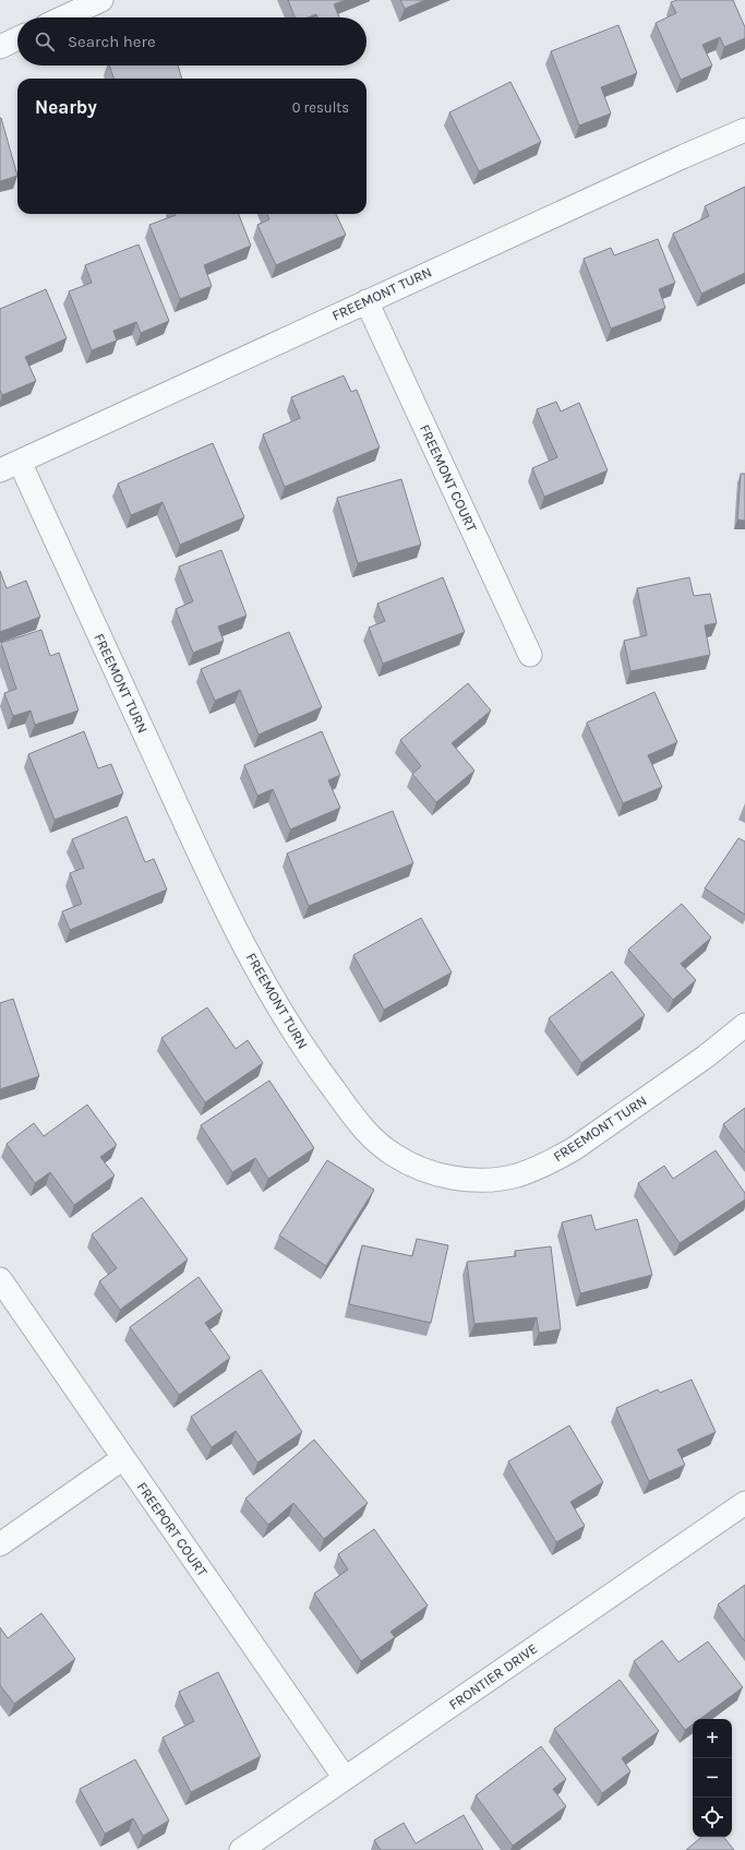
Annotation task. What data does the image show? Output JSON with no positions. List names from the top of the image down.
{
  "streets": {
    "street": [
      "FREEMONT TURN",
      "FREEMONT COURT",
      "FREEPORT COURT",
      "FRONTIER DRIVE"
    ]
  },
  "crossings": [
    ["FREEMONT TURN", "FREEMONT COURT"],
    ["FREEPORT COURT", "FRONTIER DRIVE"]
  ],
  "page": {
    "search": "Search here",
    "heading": ["Nearby", "0 results"],
    "map_buttons": ["+", "−"]
  }
}
